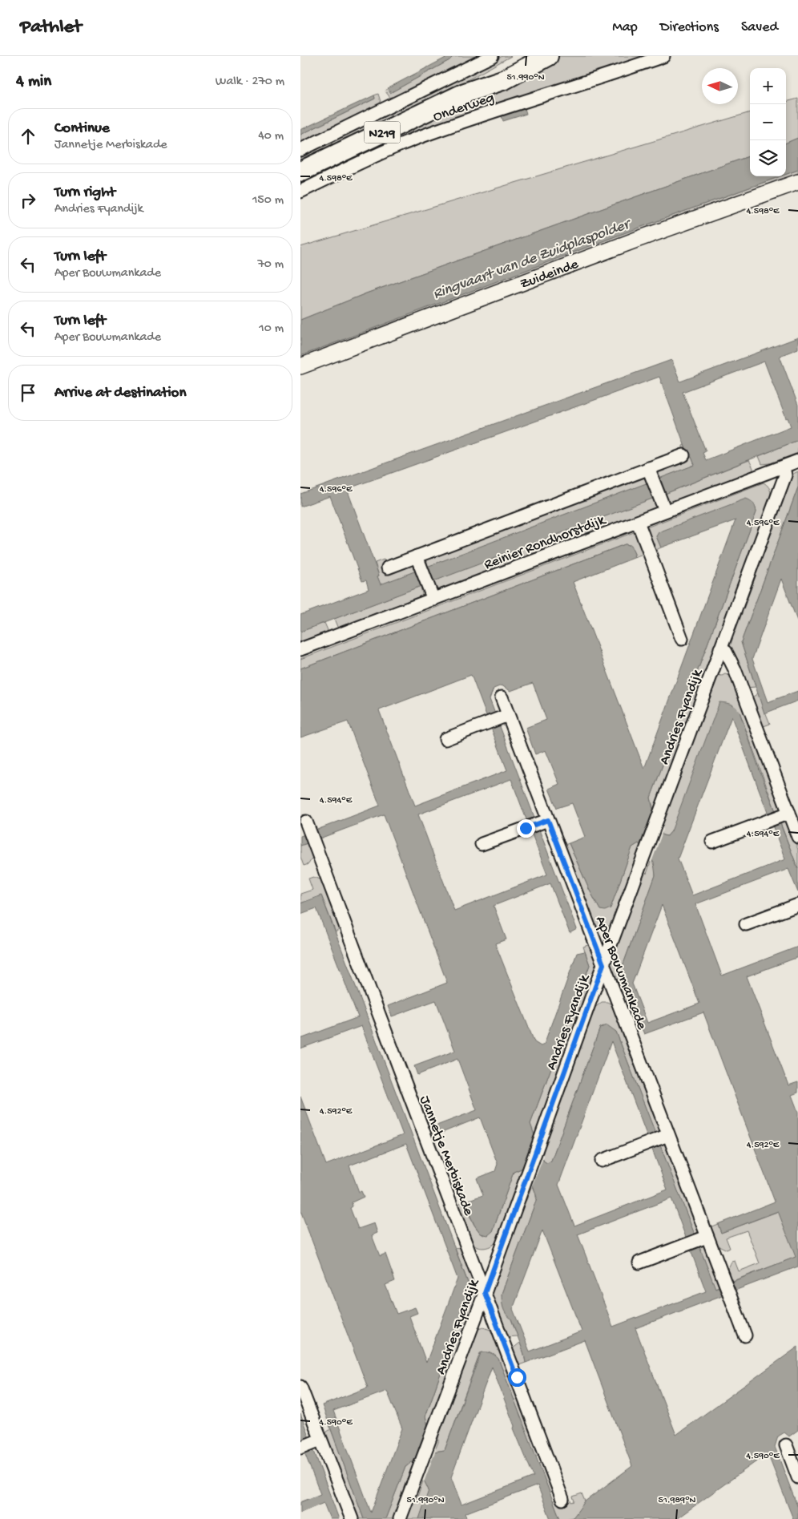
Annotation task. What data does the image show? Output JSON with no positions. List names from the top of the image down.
{
  "streets": {
    "main road": ["N219"],
    "street": [
      "Onderweg",
      "Zuideinde",
      "Reinier Rondhorstdijk",
      "Andries Fyandijk",
      "Aper Bouwmankade",
      "Jannetje Merbiskade"
    ]
  },
  "crossings": [
    ["Reinier Rondhorstdijk", "Andries Fyandijk"],
    ["Andries Fyandijk", "Aper Bouwmankade"],
    ["Andries Fyandijk", "Jannetje Merbiskade"]
  ],
  "water": ["Ringvaart van de Zuidplaspolder"],
  "north": "left",
  "page": {
    "header": "Pathlet",
    "nav": ["Map", "Directions", "Saved"],
    "heading": ["4 min", "Walk · 270 m"],
    "map_buttons": ["+", "−"],
    "list": [
      ["Continue", "Jannetje Merbiskade", "40 m"],
      ["Turn right", "Andries Fyandijk", "150 m"],
      ["Turn left", "Aper Bouwmankade", "70 m"],
      ["Turn left", "Aper Bouwmankade", "10 m"],
      "Arrive at destination"
    ]
  },
  "coordinates": [
    "51.990°N",
    "4.598°E",
    "4.596°E",
    "4.594°E",
    "4.592°E",
    "4.590°E",
    "51.989°N"
  ]
}
